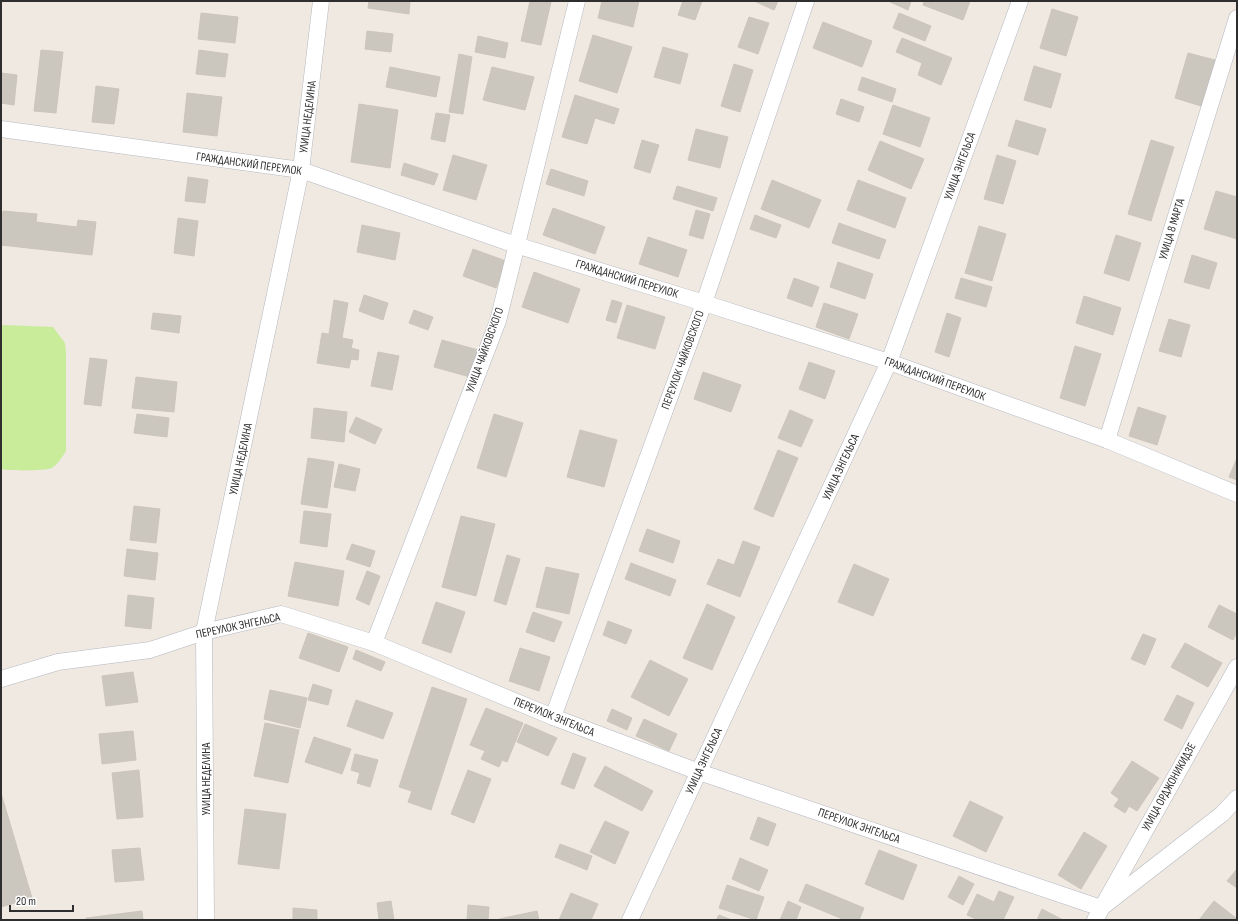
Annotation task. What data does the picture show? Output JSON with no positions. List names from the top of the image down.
{
  "streets": {
    "street": [
      "УЛИЦА НЕДЕЛИНА",
      "ГРАЖДАНСКИЙ ПЕРЕУЛОК",
      "УЛИЦА ЭНГЕЛЬСА",
      "УЛИЦА 8 МАРТА",
      "УЛИЦА ЧАЙКОВСКОГО",
      "ПЕРЕУЛОК ЧАЙКОВСКОГО",
      "ПЕРЕУЛОК ЭНГЕЛЬСА",
      "УЛИЦА ОРДЖОНИКИДЗЕ"
    ]
  },
  "crossings": [
    ["УЛИЦА НЕДЕЛИНА", "ГРАЖДАНСКИЙ ПЕРЕУЛОК"],
    ["УЛИЦА НЕДЕЛИНА", "ПЕРЕУЛОК ЭНГЕЛЬСА"],
    ["ГРАЖДАНСКИЙ ПЕРЕУЛОК", "УЛИЦА ЭНГЕЛЬСА"],
    ["ГРАЖДАНСКИЙ ПЕРЕУЛОК", "УЛИЦА 8 МАРТА"],
    ["ГРАЖДАНСКИЙ ПЕРЕУЛОК", "УЛИЦА ЧАЙКОВСКОГО"],
    ["ГРАЖДАНСКИЙ ПЕРЕУЛОК", "ПЕРЕУЛОК ЧАЙКОВСКОГО"],
    ["УЛИЦА ЭНГЕЛЬСА", "ПЕРЕУЛОК ЭНГЕЛЬСА"],
    ["УЛИЦА ЧАЙКОВСКОГО", "ПЕРЕУЛОК ЭНГЕЛЬСА"],
    ["ПЕРЕУЛОК ЧАЙКОВСКОГО", "ПЕРЕУЛОК ЭНГЕЛЬСА"],
    ["ПЕРЕУЛОК ЭНГЕЛЬСА", "УЛИЦА ОРДЖОНИКИДЗЕ"]
  ],
  "scale_bar": "20 m"
}
